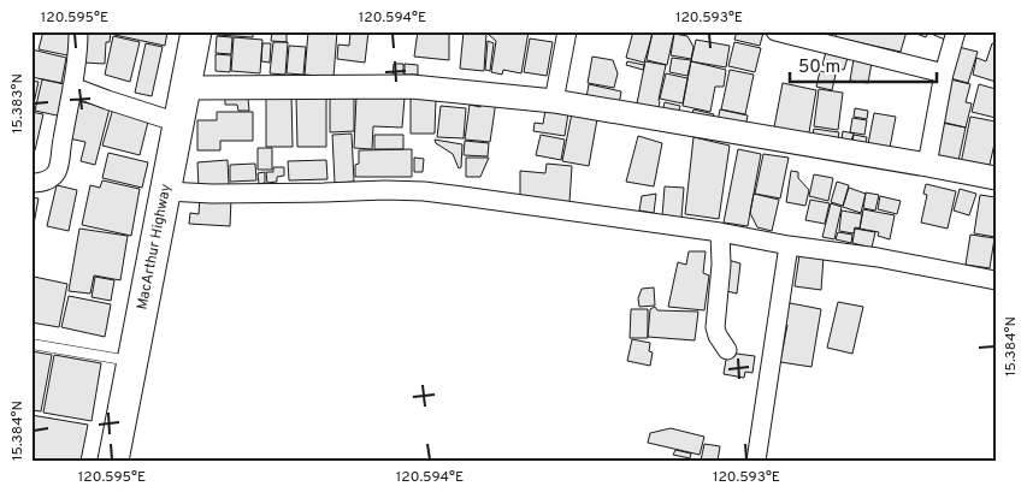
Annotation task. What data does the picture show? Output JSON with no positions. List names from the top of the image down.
{
  "streets": {
    "highway": ["MacArthur Highway"]
  },
  "scale_bar": "50 m",
  "coordinates": [
    "120.595°E",
    "120.594°E",
    "120.593°E",
    "15.383°N",
    "15.384°N"
  ]
}
